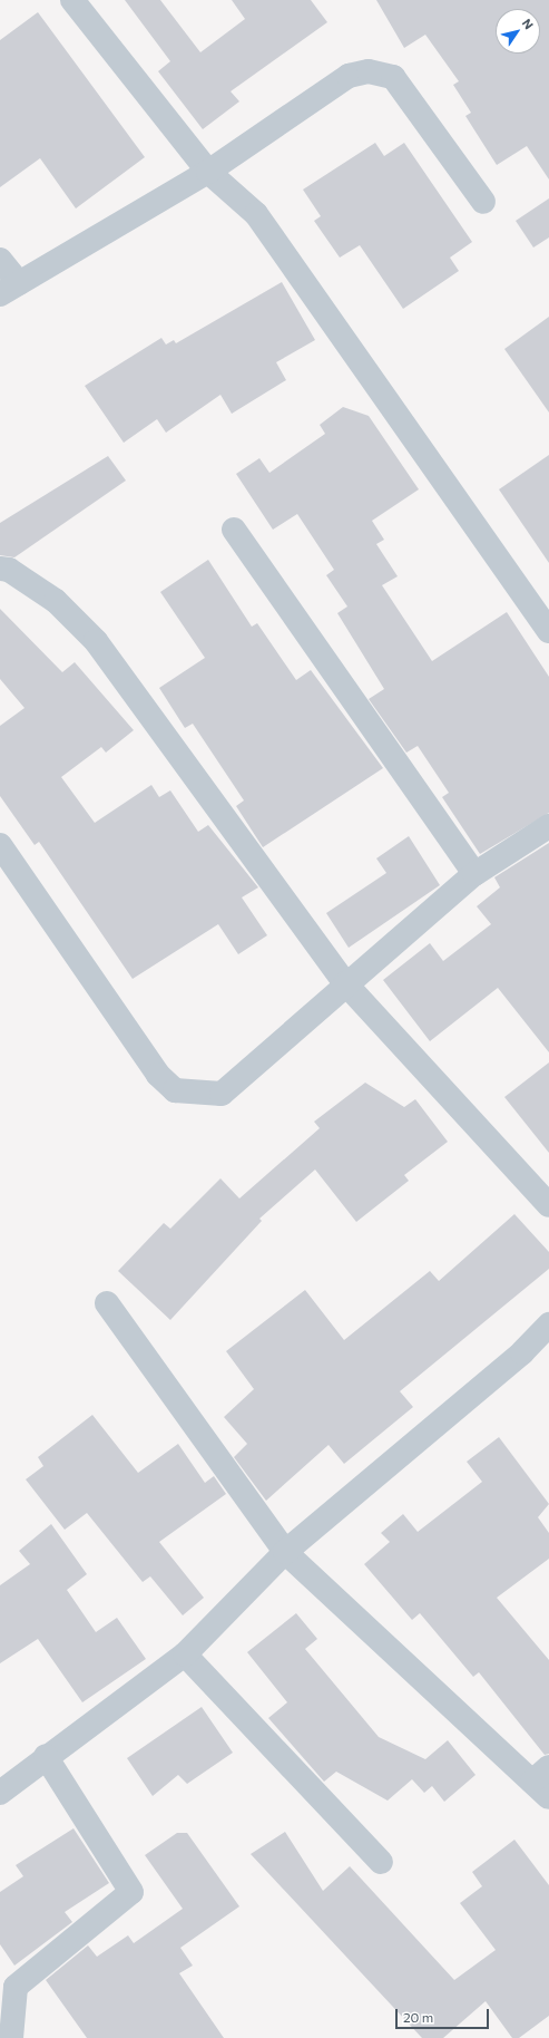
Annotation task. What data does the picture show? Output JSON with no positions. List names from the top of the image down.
{
  "scale_bar": "20 m",
  "north": "top right"
}
